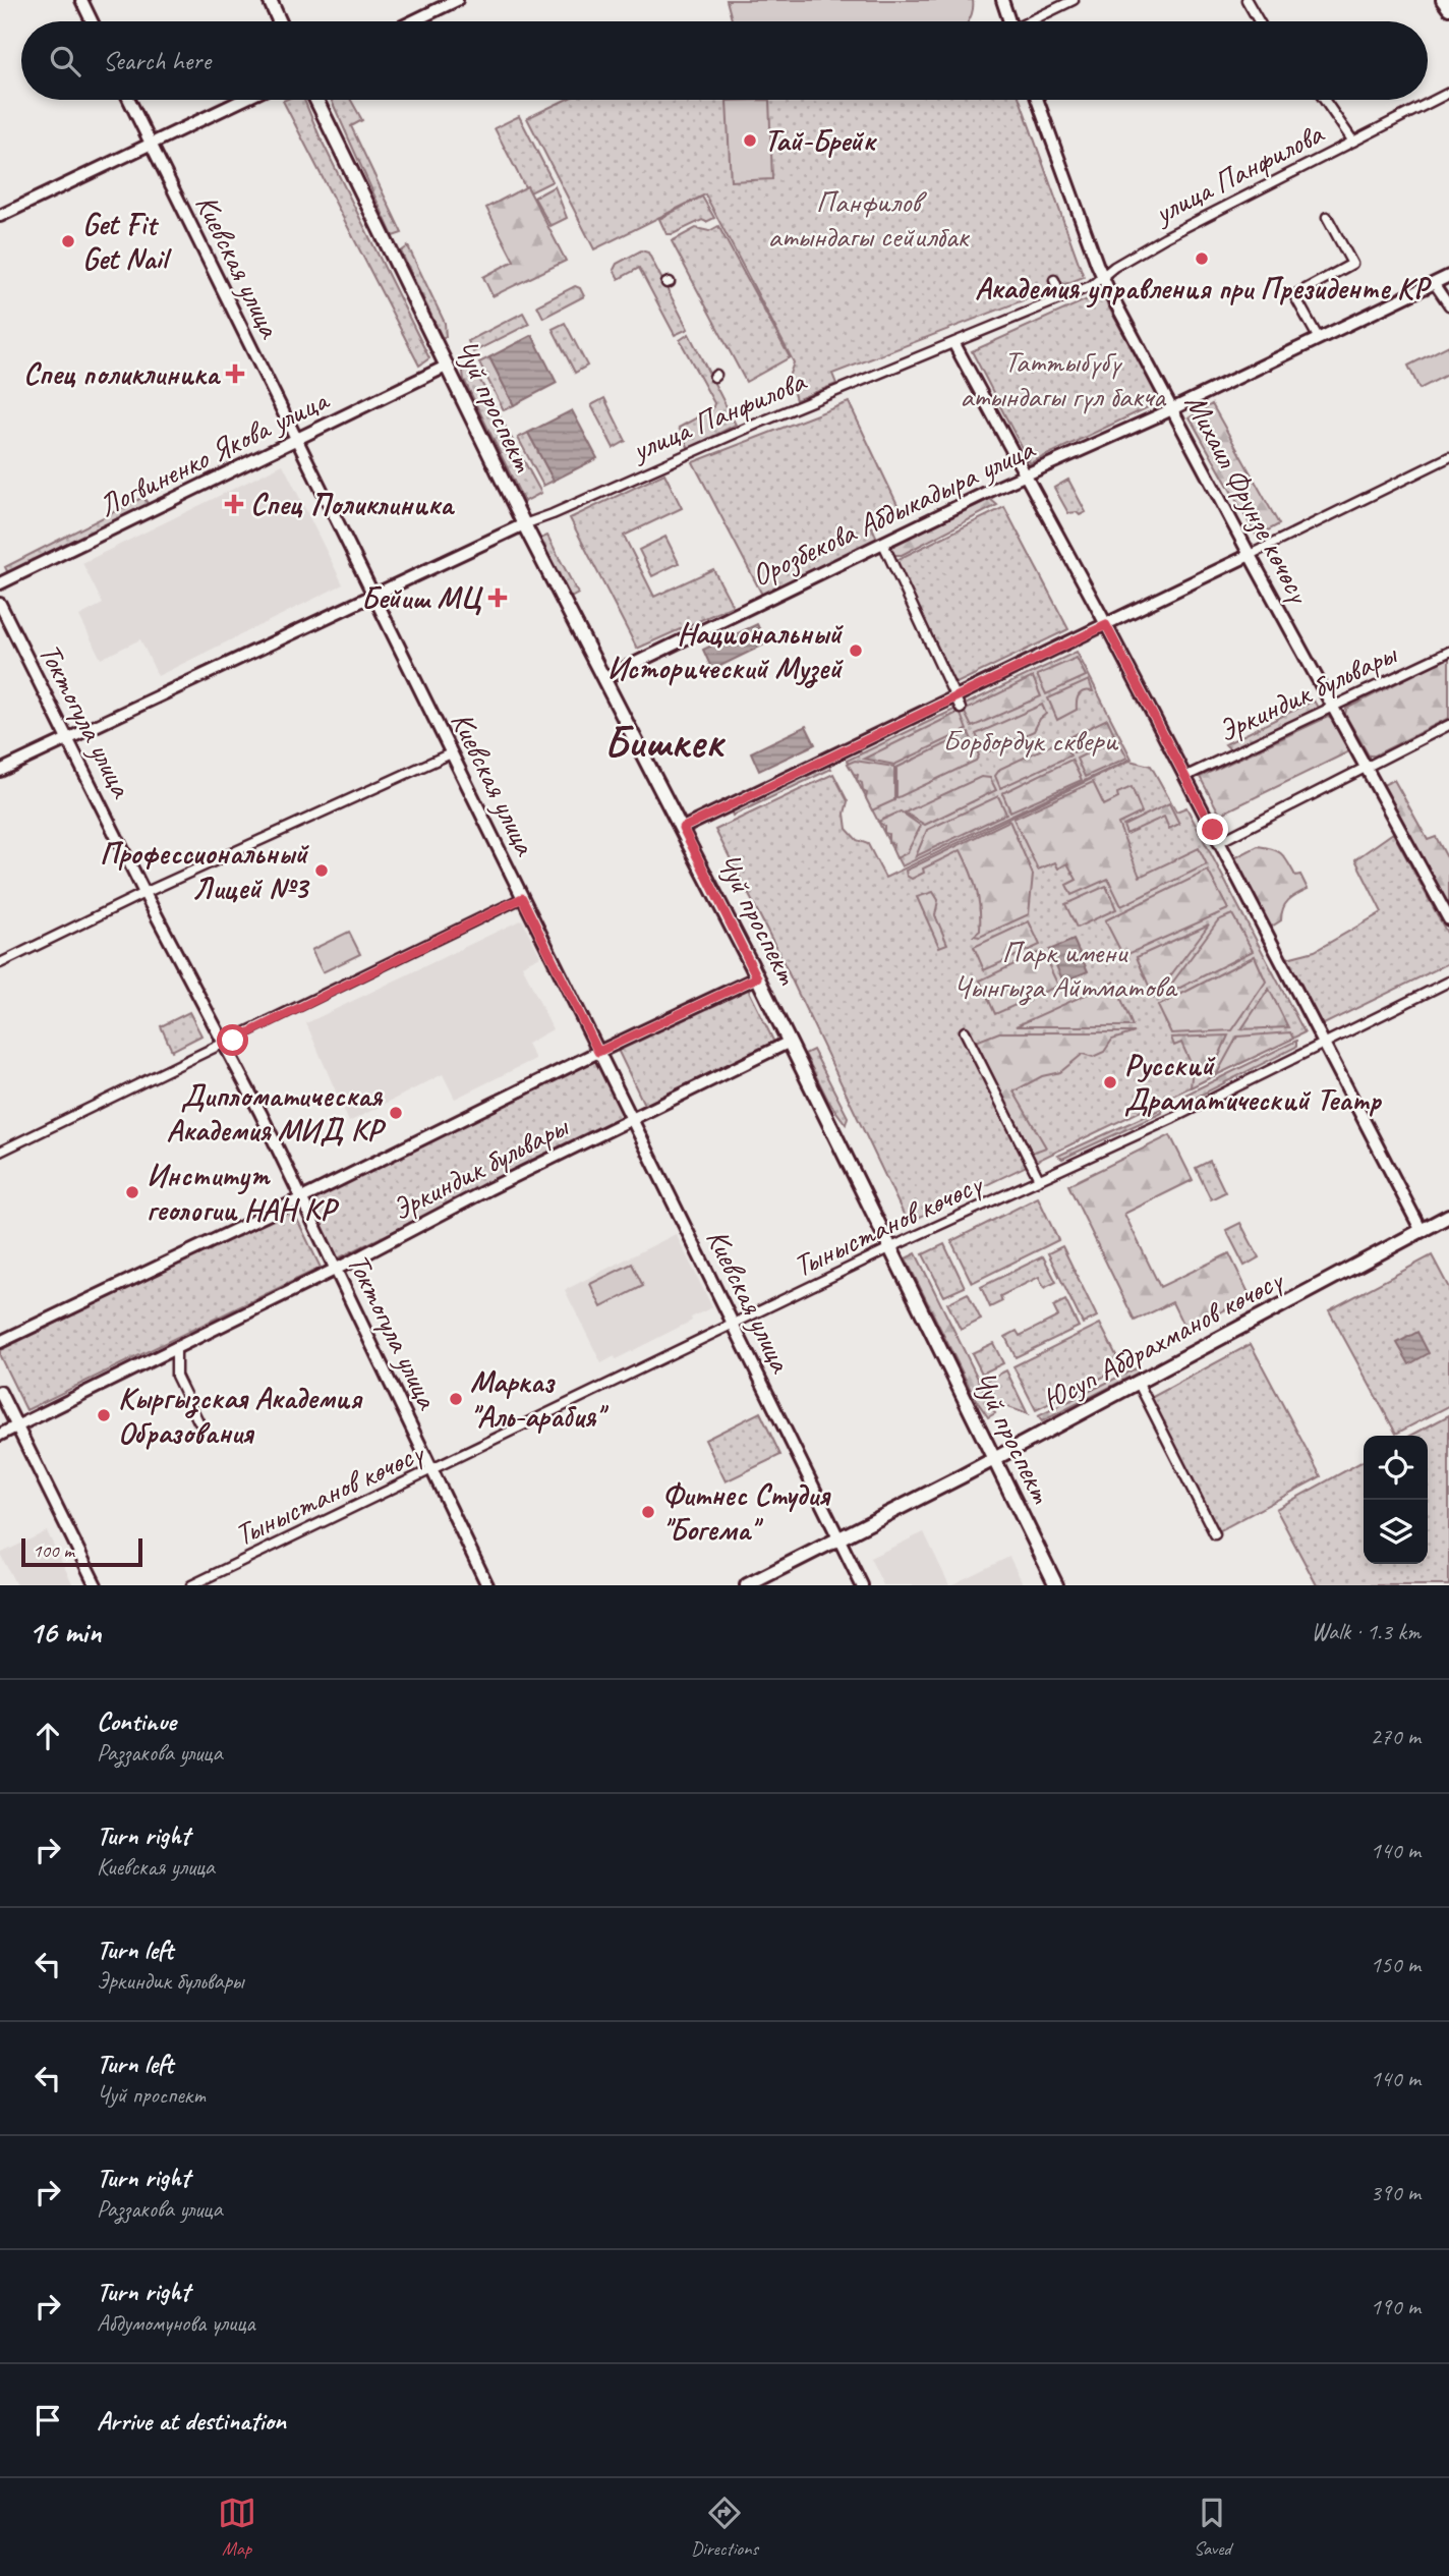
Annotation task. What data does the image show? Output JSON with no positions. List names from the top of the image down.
{
  "streets": {
    "main road": ["Чуй проспект", "Юсуп Абдрахманов көчөсү"],
    "street": [
      "улица Панфилова",
      "Киевская улица",
      "Логвиненко Якова улица",
      "Михаил Фрунзе көчөсү",
      "Орозбекова Абдыкадыра улица",
      "Эркиндик бульвары",
      "Токтогула улица",
      "Тыныстанов көчөсү"
    ]
  },
  "crossings": [
    ["улица Панфилова", "Киевская улица"],
    ["улица Панфилова", "Чуй проспект"],
    ["улица Панфилова", "Михаил Фрунзе көчөсү"],
    ["улица Панфилова", "Токтогула улица"],
    ["Киевская улица", "Логвиненко Якова улица"],
    ["Киевская улица", "Эркиндик бульвары"],
    ["Киевская улица", "Тыныстанов көчөсү"],
    ["Киевская улица", "Юсуп Абдрахманов көчөсү"],
    ["Чуй проспект", "Логвиненко Якова улица"],
    ["Чуй проспект", "Орозбекова Абдыкадыра улица"],
    ["Чуй проспект", "Эркиндик бульвары"],
    ["Чуй проспект", "Тыныстанов көчөсү"],
    ["Чуй проспект", "Юсуп Абдрахманов көчөсү"],
    ["Михаил Фрунзе көчөсү", "Орозбекова Абдыкадыра улица"],
    ["Михаил Фрунзе көчөсү", "Эркиндик бульвары"],
    ["Эркиндик бульвары", "Токтогула улица"],
    ["Токтогула улица", "Тыныстанов көчөсү"]
  ],
  "districts": ["Бишкек"],
  "parks": [
    "Панфилов атындагы сейилбак",
    "Таттыбүбү атындагы гүл бакча",
    "Борбордук сквери",
    "Парк имени Чынгыза Айтматова"
  ],
  "places": {
    "other": [
      "Тай-Брейк",
      "Get Fit Get Nail",
      "Академия управления при Президенте КР",
      "Национальный Исторический Музей",
      "Профессиональный Лицей №3",
      "Русский Драматический Театр",
      "Дипломатическая Академия МИД КР",
      "Институт геологии НАН КР",
      "Марказ \"Аль-арабия\"",
      "Кыргызская Академия Образования",
      "Фитнес Студия \"Богема\""
    ],
    "health": ["Спец поликлиника", "Спец Поликлиника", "Бейиш МЦ"]
  },
  "scale_bar": "100 m",
  "page": {
    "search": "Search here",
    "scale": "100 m",
    "heading": ["16 min", "Walk · 1.3 km"],
    "list": [
      ["Continue", "Раззакова улица", "270 m"],
      ["Turn right", "Киевская улица", "140 m"],
      ["Turn left", "Эркиндик бульвары", "150 m"],
      ["Turn left", "Чуй проспект", "140 m"],
      ["Turn right", "Раззакова улица", "390 m"],
      ["Turn right", "Абдумомунова улица", "190 m"],
      "Arrive at destination"
    ],
    "nav": ["Map", "Directions", "Saved"]
  }
}
